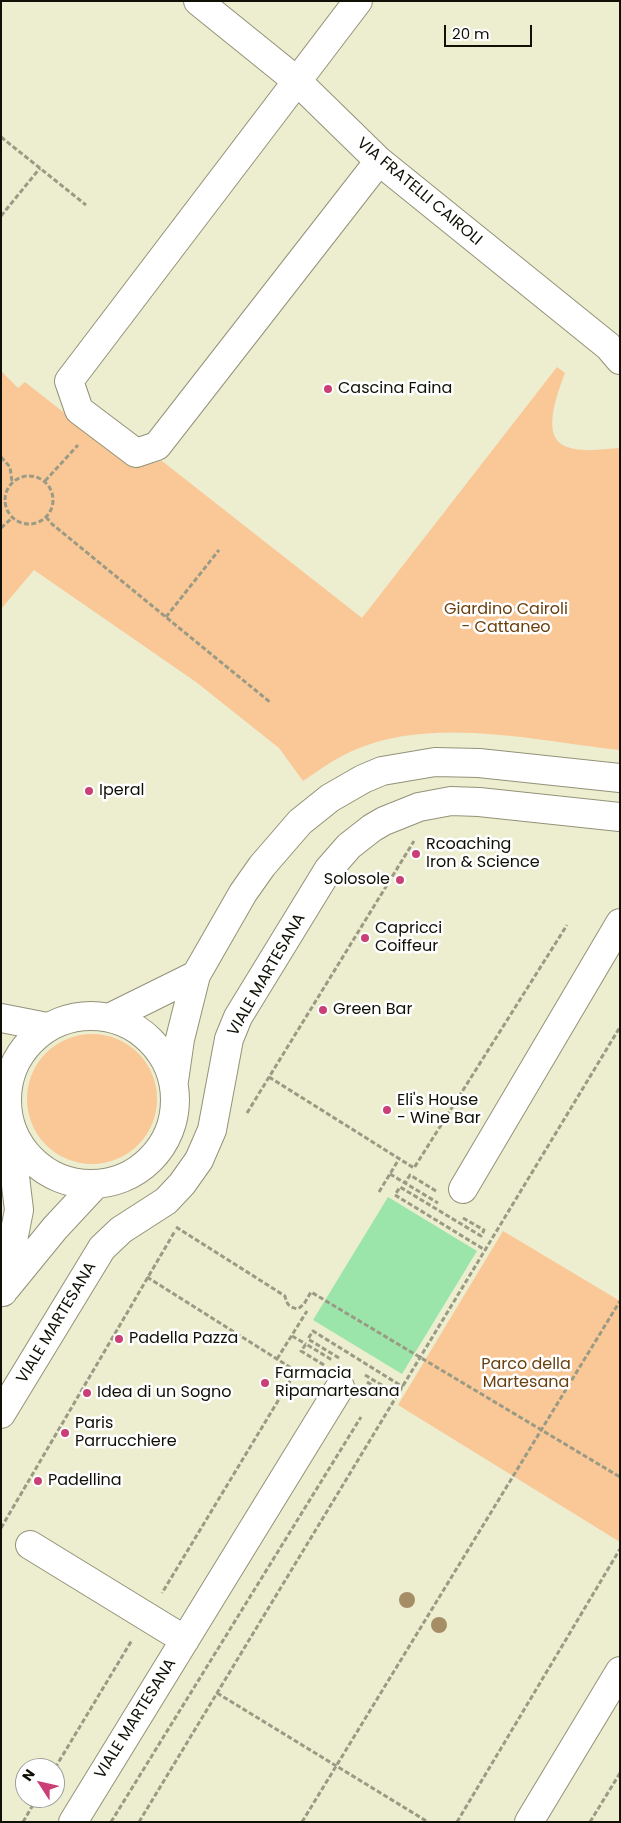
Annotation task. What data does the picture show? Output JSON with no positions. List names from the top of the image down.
{
  "streets": {
    "street": ["VIA FRATELLI CAIROLI", "VIALE MARTESANA"]
  },
  "parks": ["Giardino Cairoli - Cattaneo", "Parco della Martesana"],
  "places": [
    "Cascina Faina",
    "Iperal",
    "Rcoaching Iron & Science",
    "Solosole",
    "Capricci Coiffeur",
    "Green Bar",
    "Eli's House - Wine Bar",
    "Padella Pazza",
    "Farmacia Ripamartesana",
    "Idea di un Sogno",
    "Paris Parrucchiere",
    "Padellina"
  ],
  "scale_bar": "20 m",
  "north": "top left"
}
